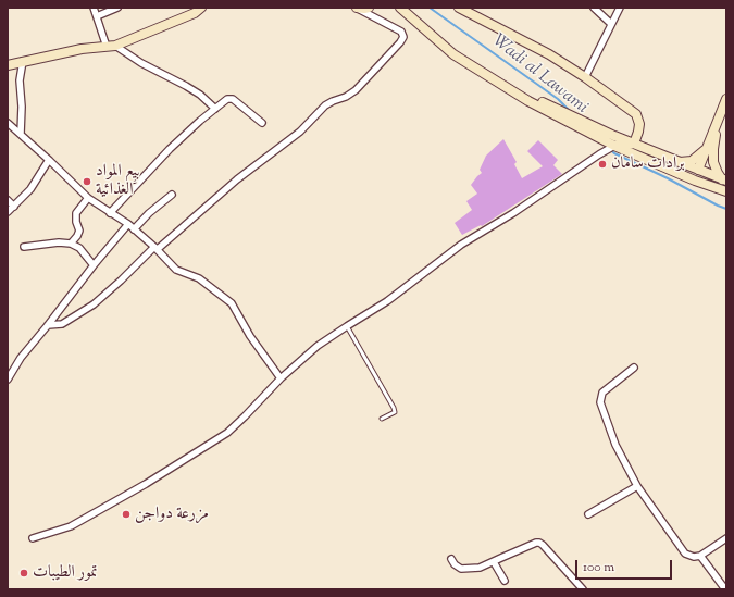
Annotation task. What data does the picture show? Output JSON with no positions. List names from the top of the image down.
{
  "water": ["Wadi al Lawami"],
  "places": [
    "برادات سامان",
    "بيع المواد الغذائية",
    "مزرعة دواجن",
    "تمور الطيبات"
  ],
  "scale_bar": "100 m"
}
